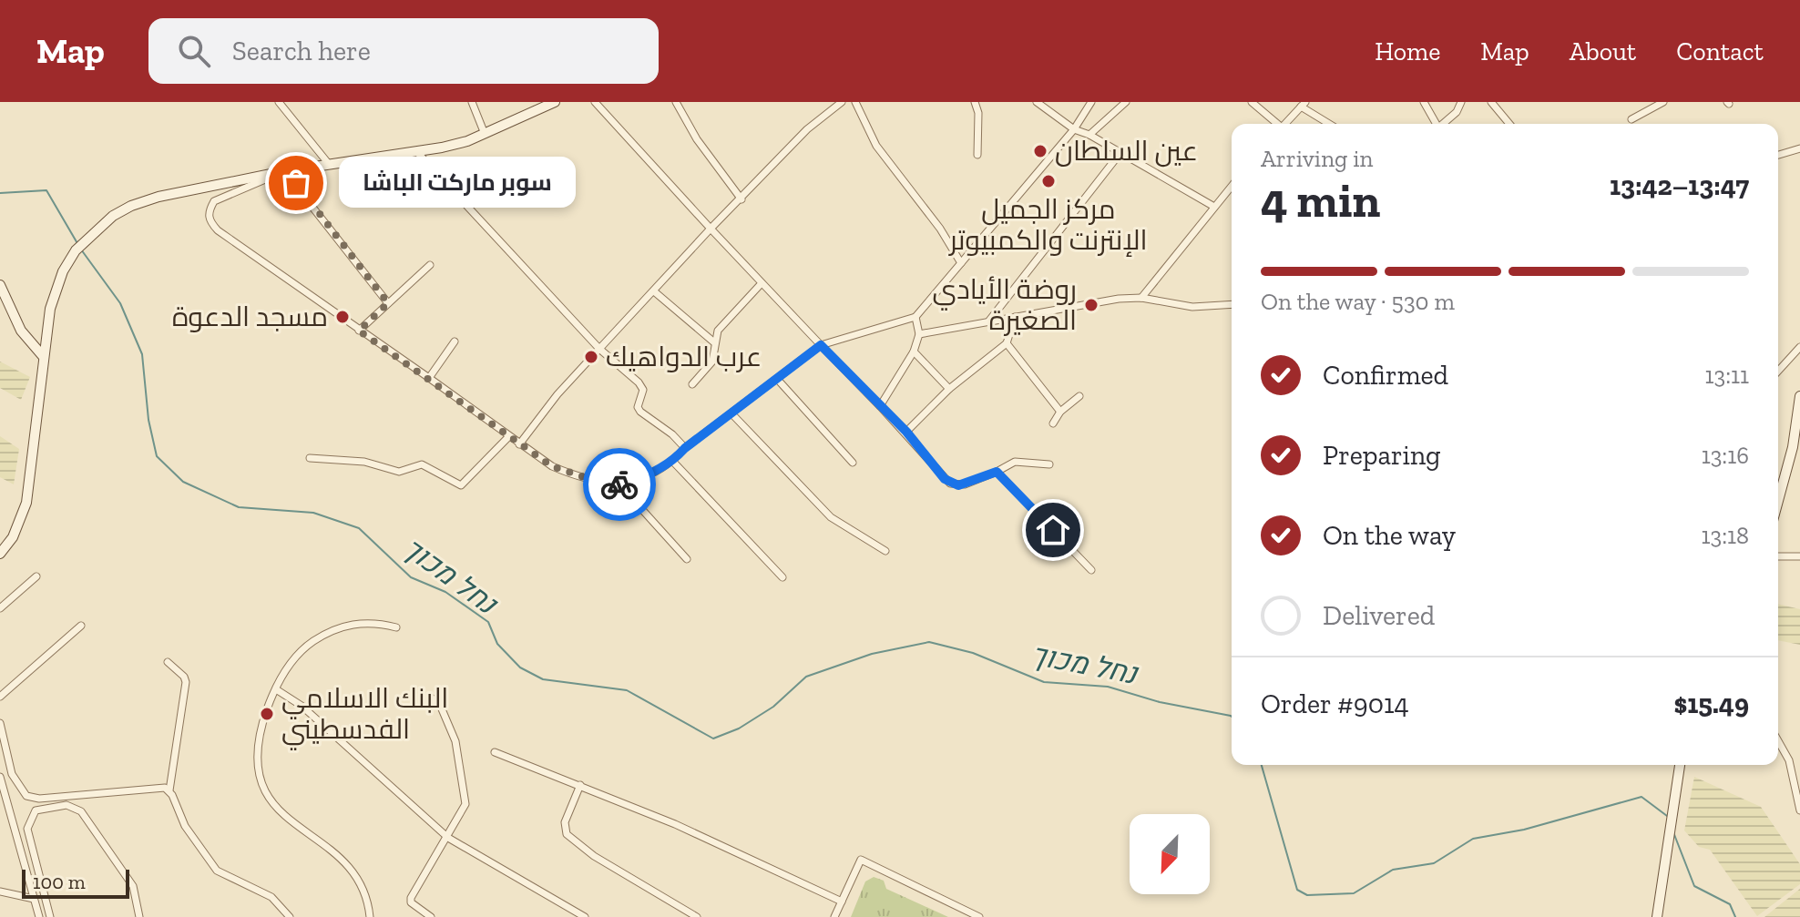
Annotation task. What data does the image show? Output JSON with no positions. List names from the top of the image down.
{
  "water": ["נחל מכוך"],
  "places": [
    "عين السلطان",
    "مركز الجميل الإنترنت والكمبيوتر",
    "سوبر ماركت الباشا",
    "روضة الأيادي الصغيرة",
    "مسجد الدعوة",
    "عرب الدواهيك",
    "البنك الاسلامي الفدسطيني"
  ],
  "scale_bar": "100 m",
  "north": "bottom left",
  "page": {
    "header": "Map",
    "search": "Search here",
    "nav": [
      "Home",
      "Map",
      "About",
      "Contact"
    ],
    "heading": ["4 min", "Arriving in", "13:42–13:47"],
    "panel": ["Order #9014", "$15.49"],
    "bubble": "سوبر ماركت الباشا",
    "bar": "On the way · 530 m",
    "list": [
      ["Confirmed", "13:11"],
      ["Preparing", "13:16"],
      ["On the way", "13:18"],
      "Delivered"
    ],
    "scale": "100 m"
  }
}
